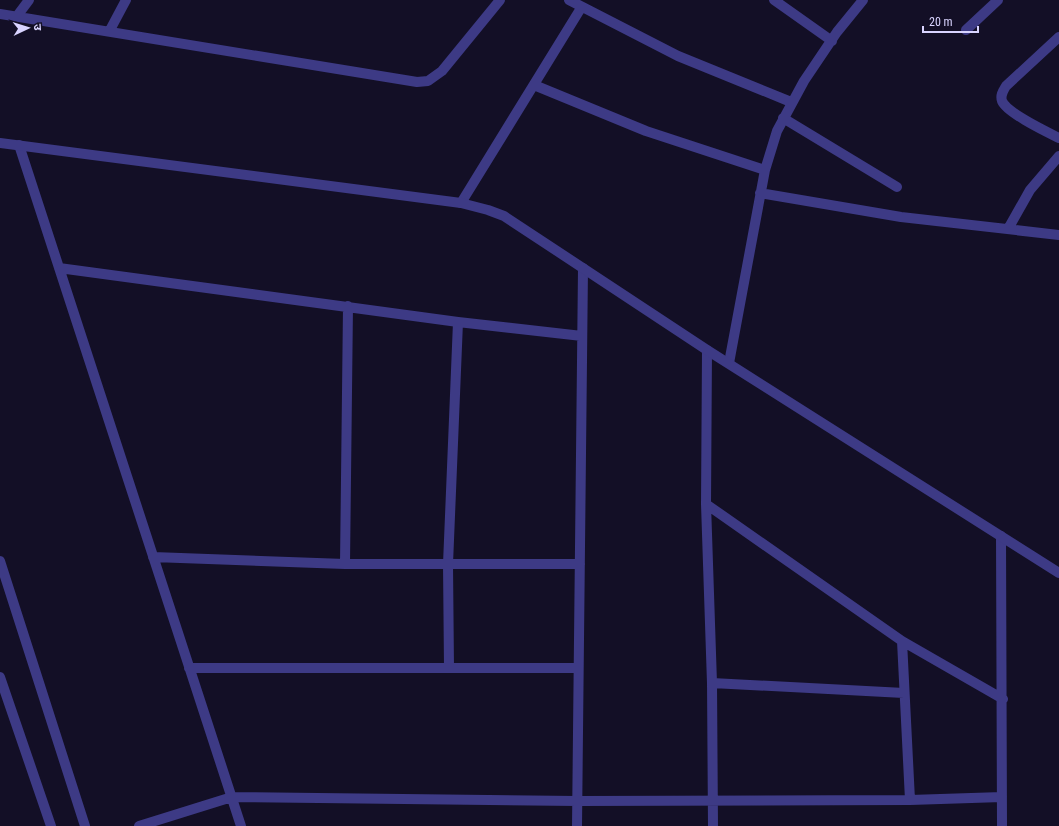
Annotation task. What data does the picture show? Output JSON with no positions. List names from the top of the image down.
{
  "scale_bar": "20 m",
  "north": "right"
}
